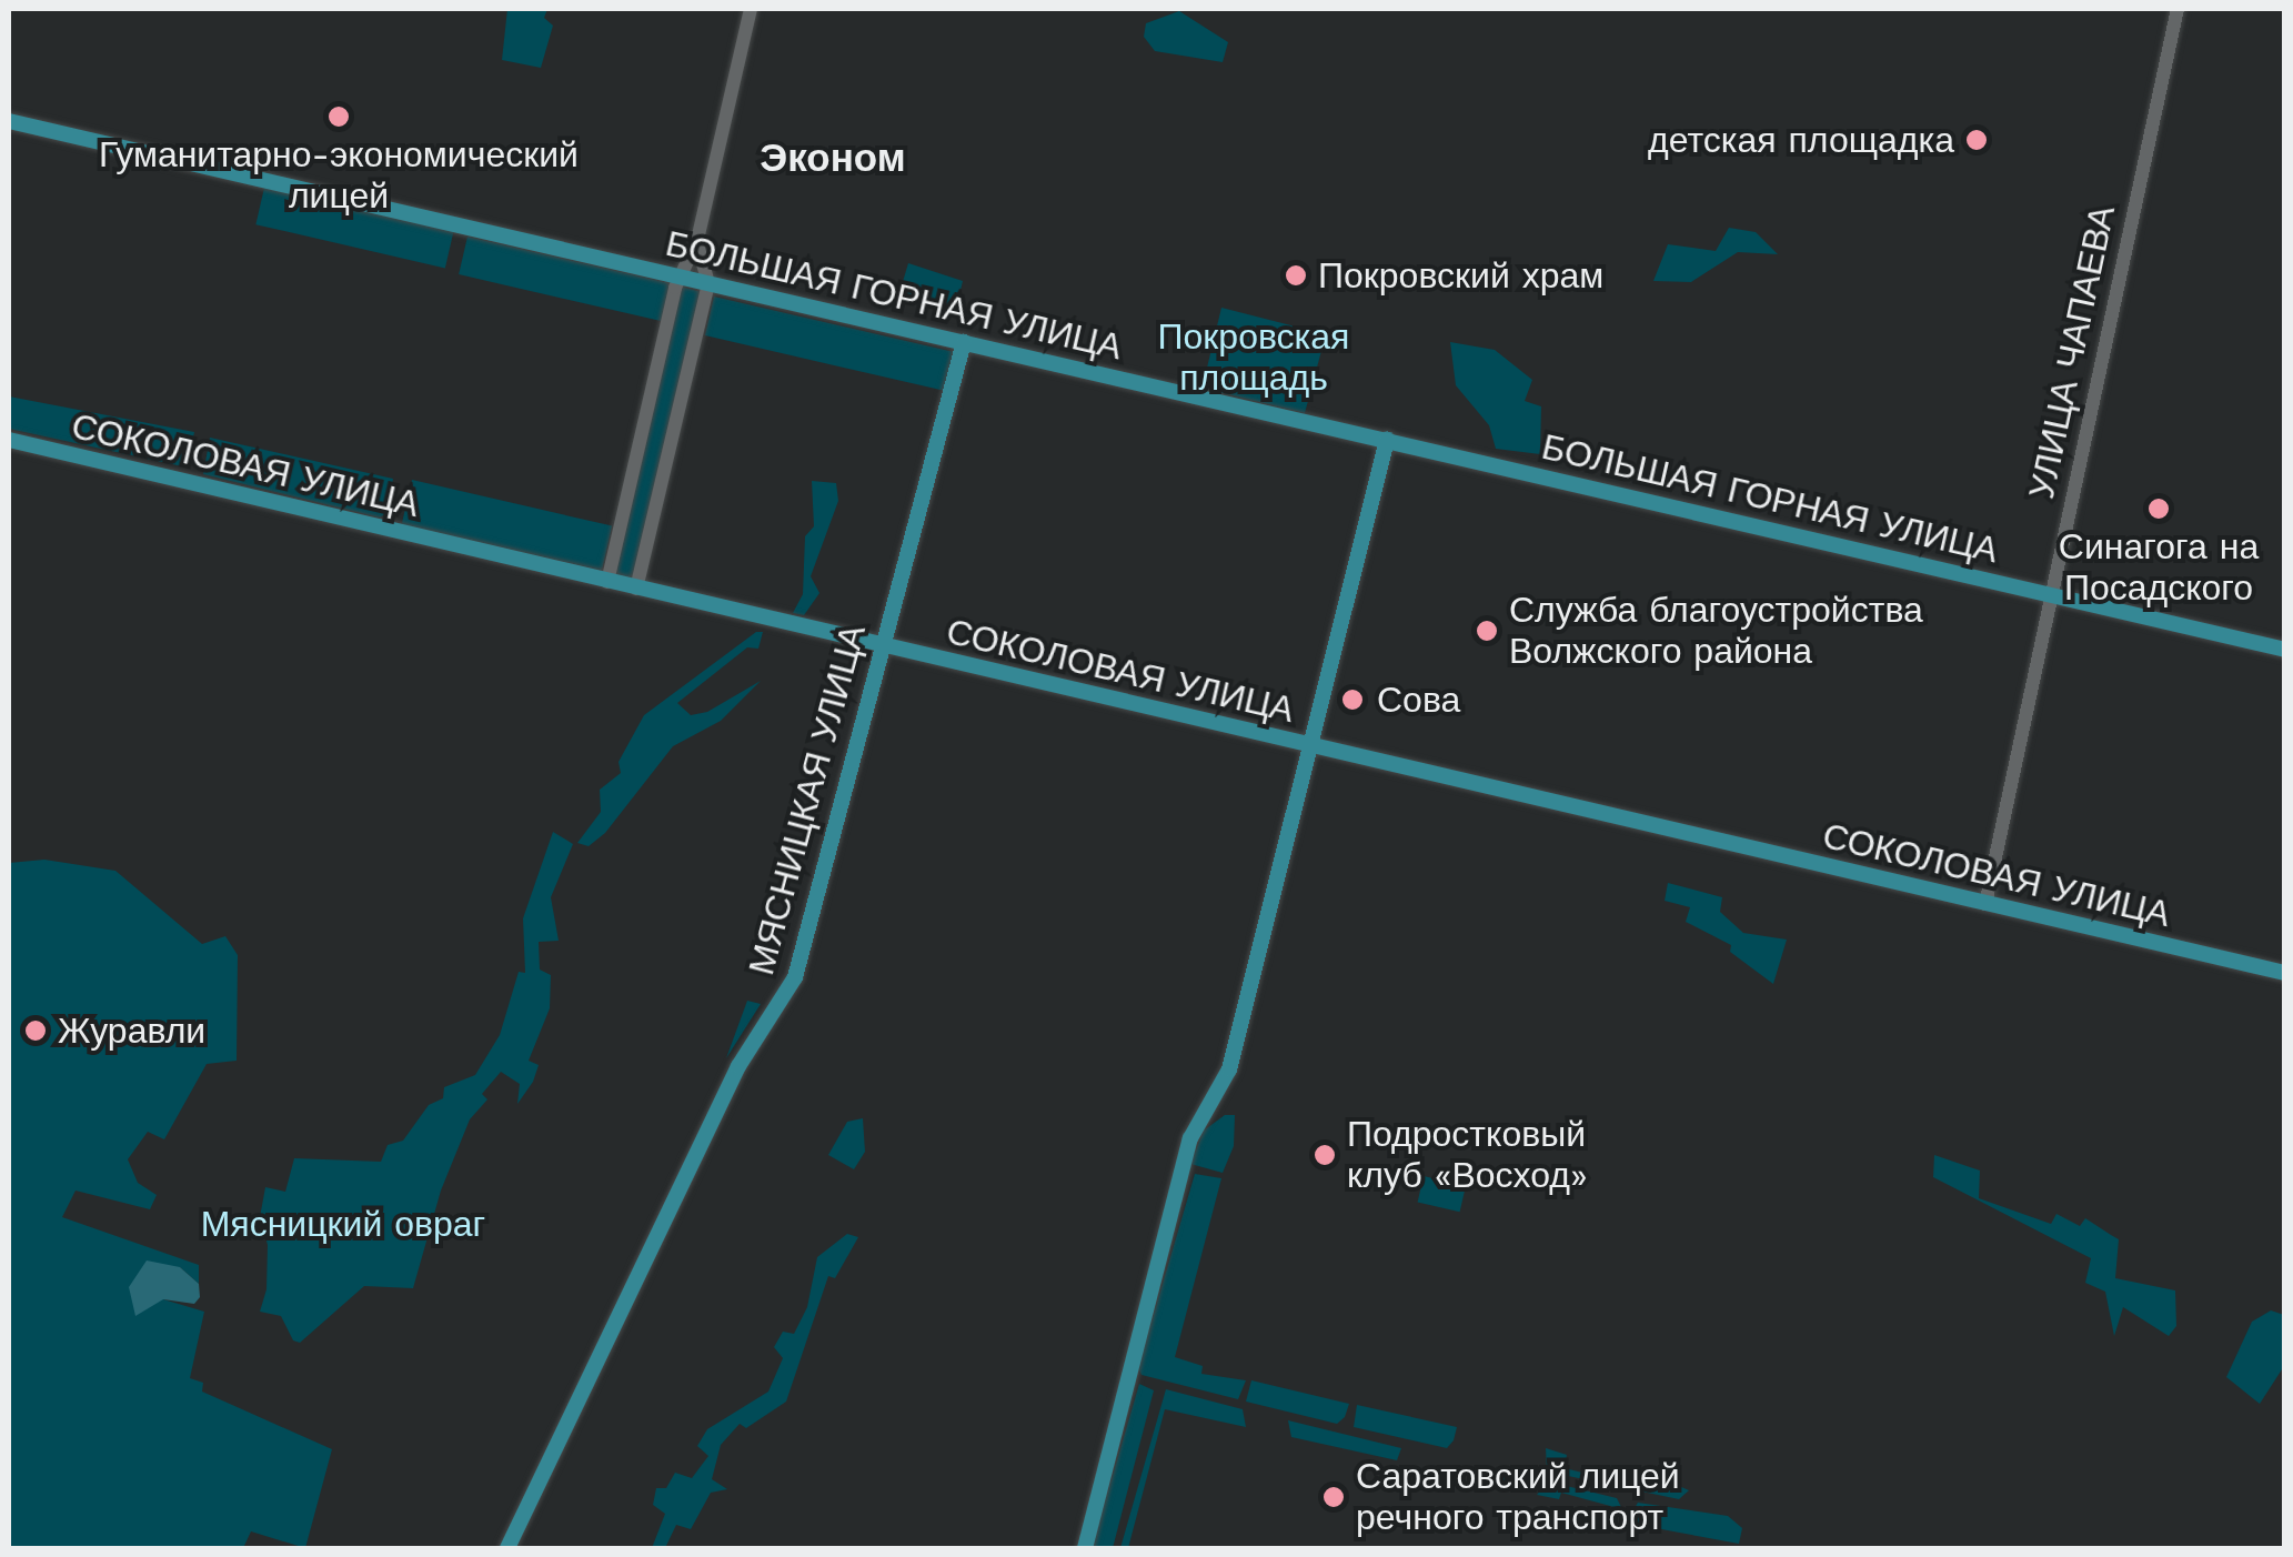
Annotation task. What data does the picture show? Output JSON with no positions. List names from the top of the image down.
{
  "streets": {
    "main road": ["БОЛЬШАЯ ГОРНАЯ УЛИЦА", "СОКОЛОВАЯ УЛИЦА", "МЯСНИЦКАЯ УЛИЦА"],
    "street": ["УЛИЦА ЧАПАЕВА"]
  },
  "crossings": [
    ["БОЛЬШАЯ ГОРНАЯ УЛИЦА", "УЛИЦА ЧАПАЕВА"],
    ["БОЛЬШАЯ ГОРНАЯ УЛИЦА", "МЯСНИЦКАЯ УЛИЦА"],
    ["УЛИЦА ЧАПАЕВА", "СОКОЛОВАЯ УЛИЦА"],
    ["СОКОЛОВАЯ УЛИЦА", "МЯСНИЦКАЯ УЛИЦА"]
  ],
  "districts": ["Эконом"],
  "parks": ["Покровская площадь", "Мясницкий овраг"],
  "places": [
    "Гуманитарно-экономический лицей",
    "детская площадка",
    "Покровский храм",
    "Синагога на Посадского",
    "Служба благоустройства Волжского района",
    "Сова",
    "Журавли",
    "Подростковый клуб «Восход»",
    "Саратовский лицей речного транспорт"
  ]
}
